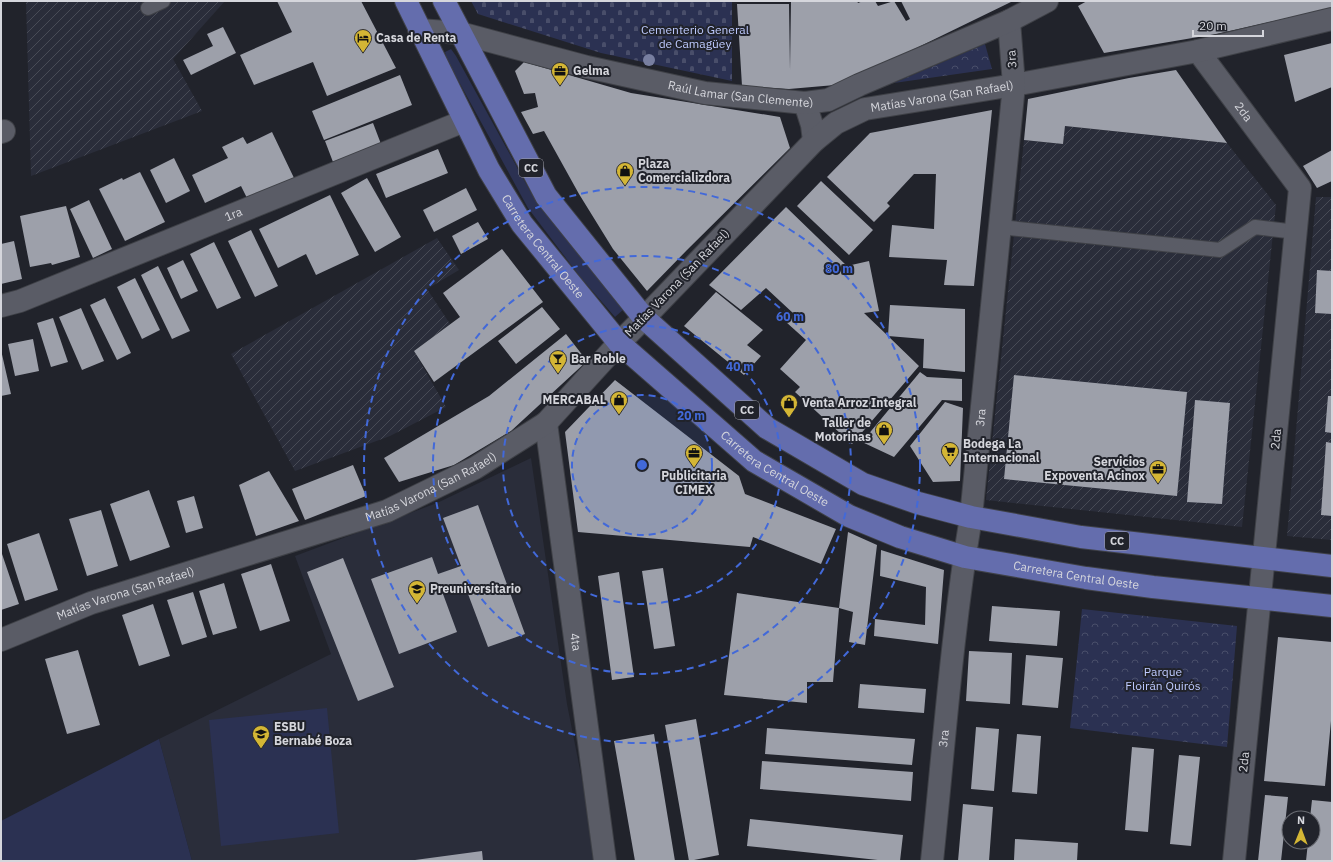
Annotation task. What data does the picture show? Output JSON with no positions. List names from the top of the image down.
{
  "streets": {
    "main road": ["CC", "Carretera Central Oeste"],
    "street": [
      "3ra",
      "Raúl Lamar (San Clemente)",
      "Matías Varona (San Rafael)",
      "2da",
      "1ra",
      "4ta"
    ]
  },
  "crossings": [
    ["3ra", "Raúl Lamar (San Clemente)"],
    ["3ra", "Matías Varona (San Rafael)"],
    ["3ra", "CC"],
    ["3ra", "Carretera Central Oeste"],
    ["Raúl Lamar (San Clemente)", "CC"],
    ["Raúl Lamar (San Clemente)", "Carretera Central Oeste"],
    ["Matías Varona (San Rafael)", "2da"],
    ["Matías Varona (San Rafael)", "CC"],
    ["Matías Varona (San Rafael)", "Carretera Central Oeste"],
    ["Matías Varona (San Rafael)", "4ta"],
    ["2da", "CC"],
    ["2da", "Carretera Central Oeste"],
    ["1ra", "Carretera Central Oeste"]
  ],
  "parks": ["Cementerio General de Camagüey", "Parque Floirán Quirós"],
  "places": {
    "hotel": ["Casa de Renta"],
    "office": ["Gelma", "Publicitaria CIMEX", "Servicios Expoventa Acinox"],
    "shop": [
      "Plaza Comercializdora",
      "MERCABAL",
      "Venta Arroz Integral",
      "Taller de Motorinas"
    ],
    "bar": ["Bar Roble"],
    "supermarket": ["Bodega La Internacional"],
    "school or university": ["Preuniversitario", "ESBU Bernabé Boza"]
  },
  "scale_bar": "20 m",
  "north": "top",
  "rings": [
    "80 m",
    "60 m",
    "40 m",
    "20 m"
  ]
}
